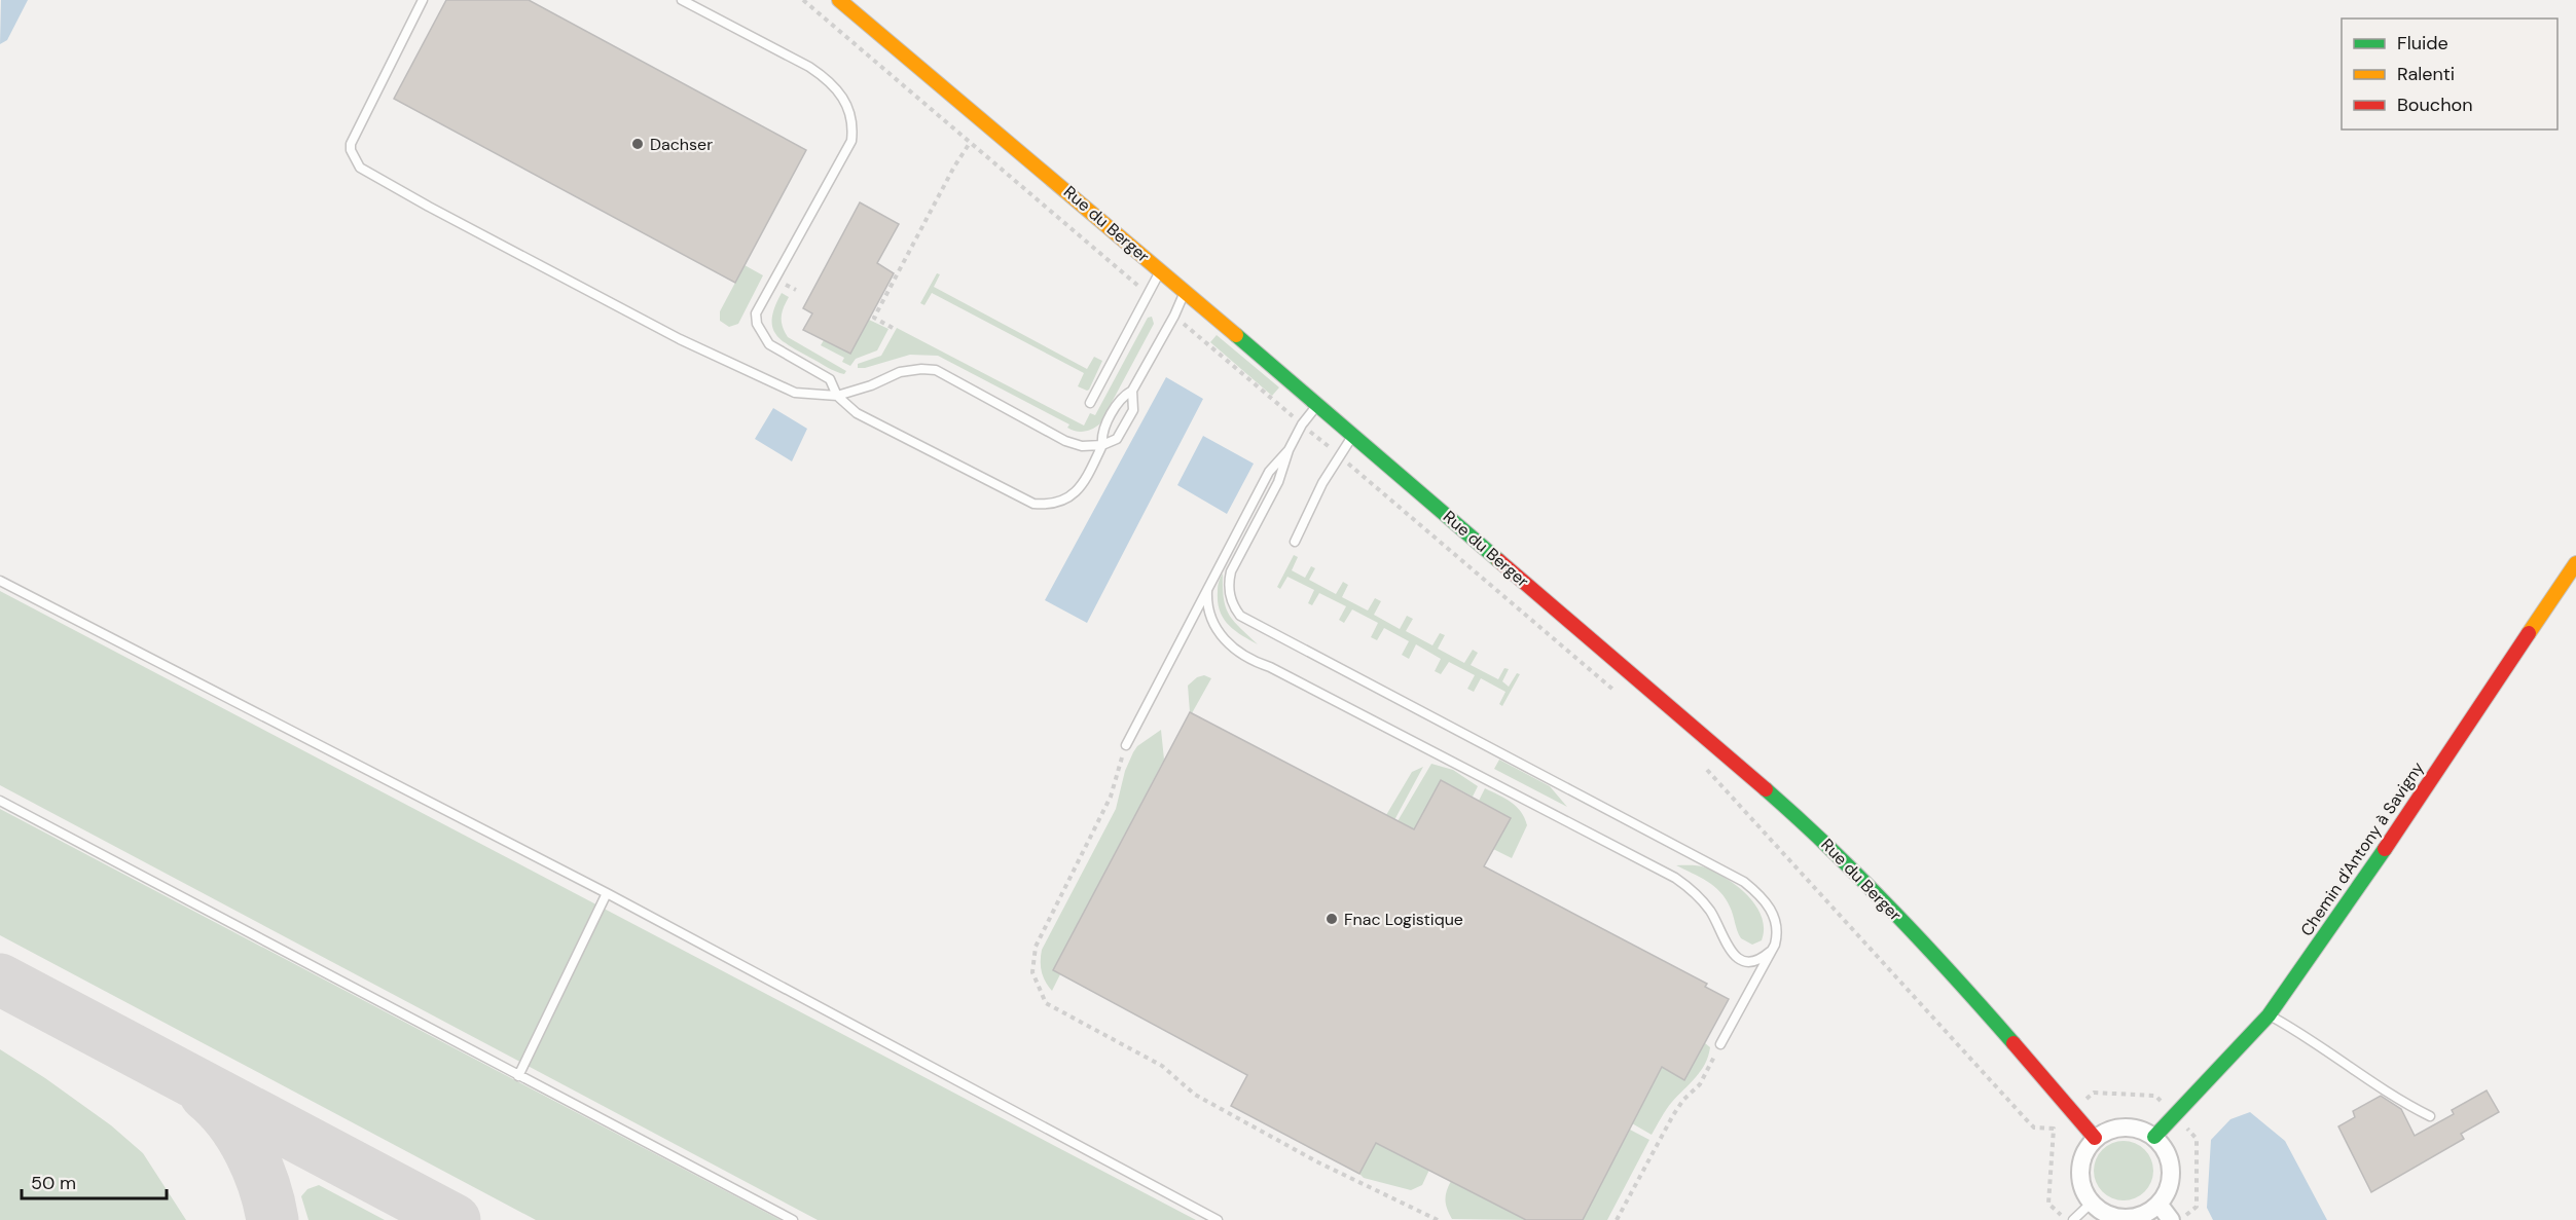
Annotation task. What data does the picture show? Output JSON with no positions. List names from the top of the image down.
{
  "streets": {
    "street": ["Rue du Berger", "Chemin d'Antony à Savigny"]
  },
  "crossings": [
    ["Rue du Berger", "Chemin d'Antony à Savigny"]
  ],
  "places": ["Dachser", "Fnac Logistique"],
  "legend": ["Fluide", "Ralenti", "Bouchon"],
  "scale_bar": "50 m"
}
